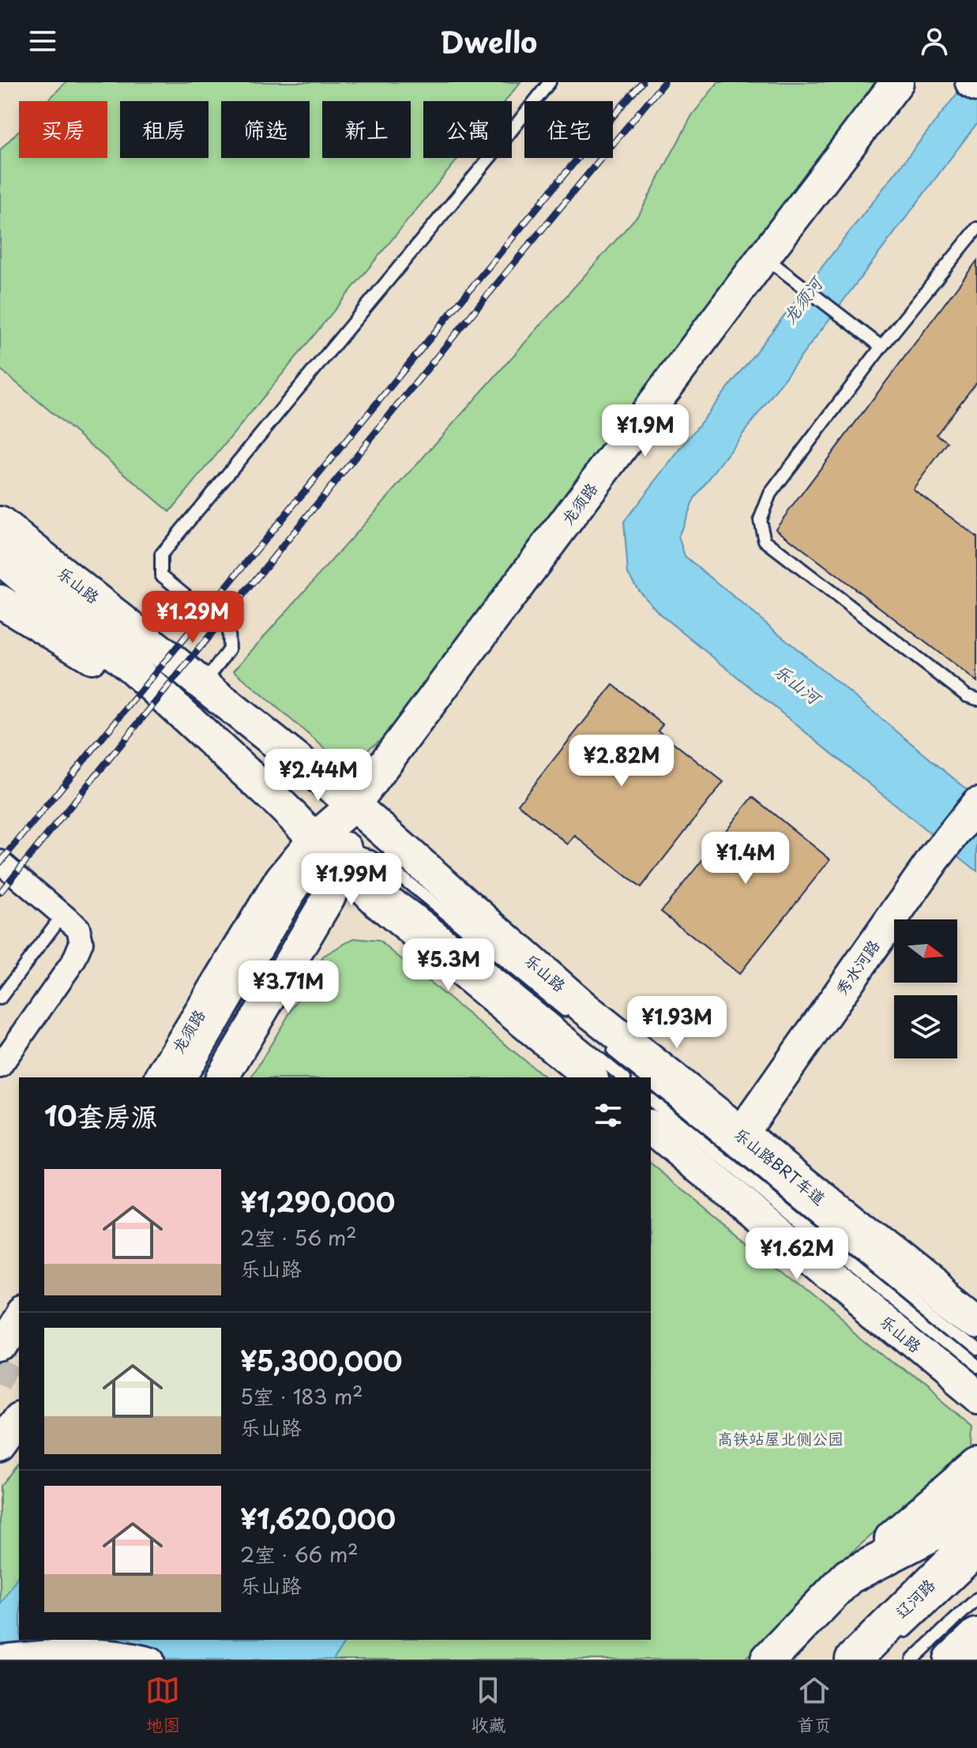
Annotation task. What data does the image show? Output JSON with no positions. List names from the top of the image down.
{
  "streets": {
    "main road": [
      "龙须路",
      "乐山路",
      "秀水河路",
      "辽河路"
    ],
    "lane": ["乐山路BRT车道"]
  },
  "crossings": [
    ["龙须路", "乐山路"],
    ["乐山路", "秀水河路"]
  ],
  "water": ["龙须河", "乐山河"],
  "parks": ["高铁站屋北侧公园"],
  "north": "right",
  "page": {
    "header": "Dwello",
    "chip": [
      "买房",
      "租房",
      "筛选",
      "新上",
      "公寓",
      "住宅"
    ],
    "price": [
      "¥1.9M",
      "¥1.29M",
      "¥2.82M",
      "¥2.44M",
      "¥1.4M",
      "¥1.99M",
      "¥5.3M",
      "¥3.71M",
      "¥1.93M",
      "¥1.62M"
    ],
    "heading": "10套房源",
    "list": [
      {
        "name": "¥1,290,000",
        "note": "2室 · 56 m² · 乐山路"
      },
      {
        "name": "¥5,300,000",
        "note": "5室 · 183 m² · 乐山路"
      },
      {
        "name": "¥1,620,000",
        "note": "2室 · 66 m² · 乐山路"
      }
    ],
    "tabs": ["地图", "收藏", "首页"]
  }
}
